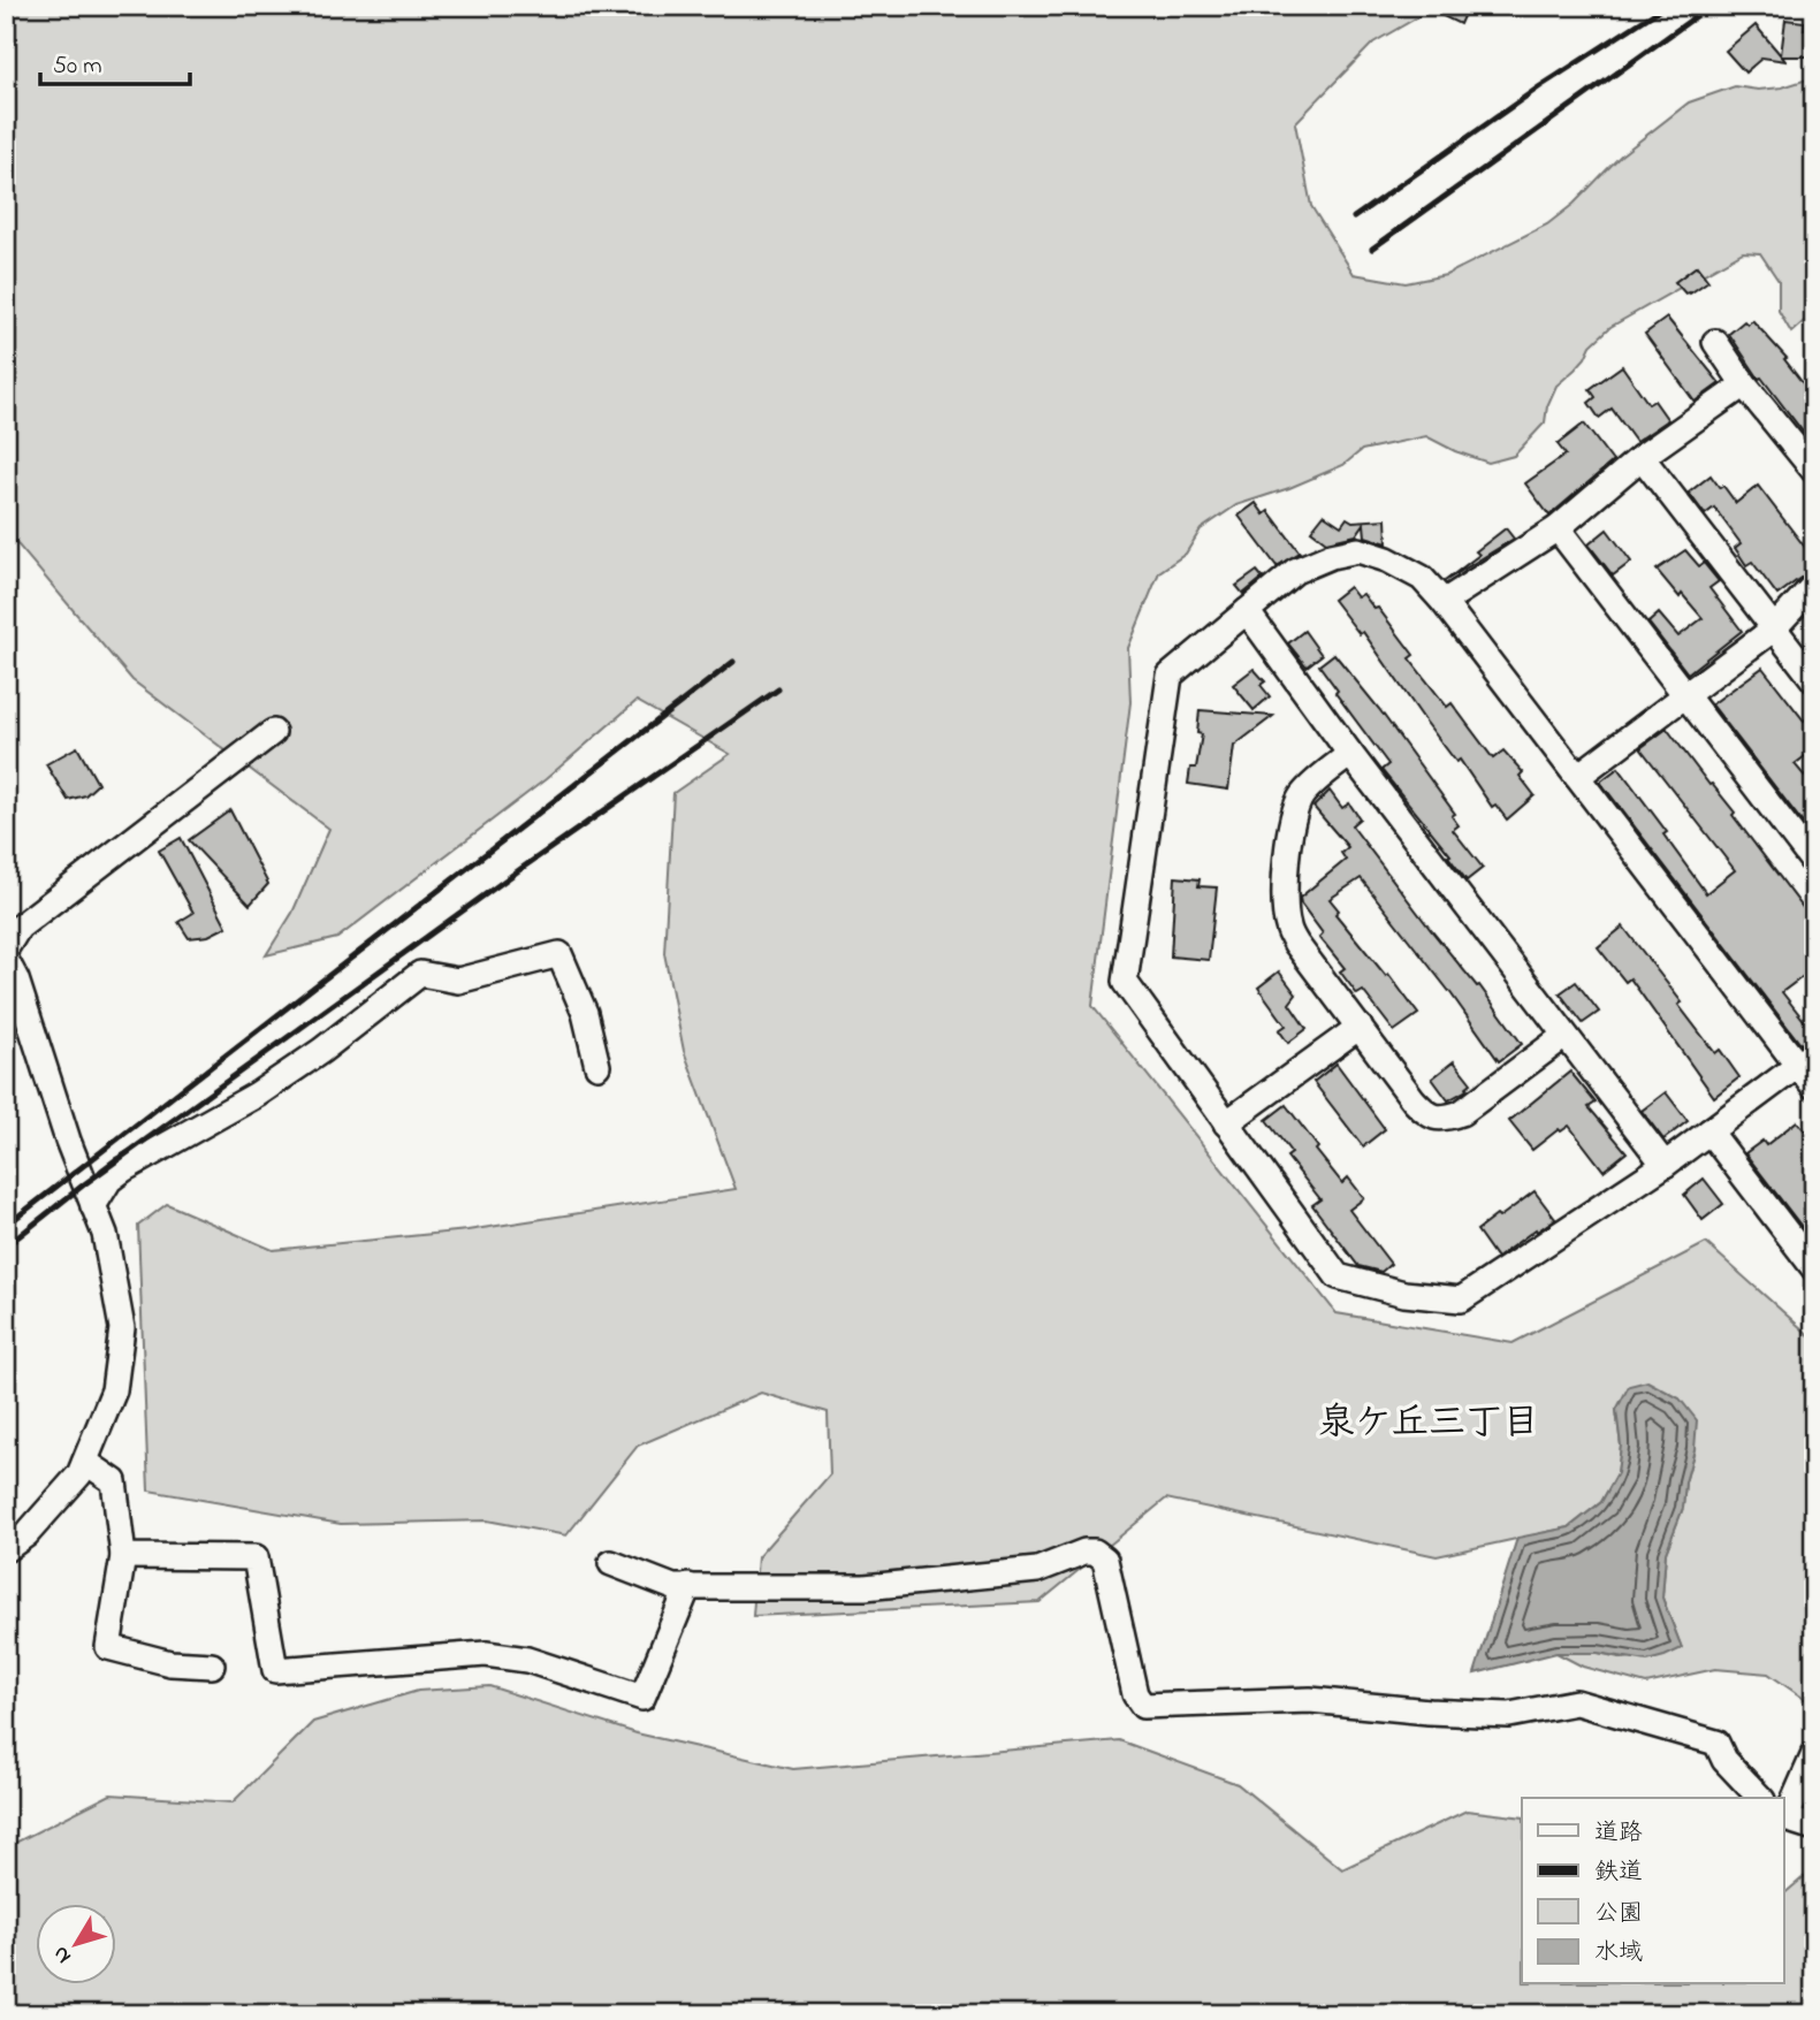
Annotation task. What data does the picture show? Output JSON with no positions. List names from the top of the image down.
{
  "districts": ["泉ケ丘三丁目"],
  "legend": [
    "道路",
    "鉄道",
    "公園",
    "水域"
  ],
  "scale_bar": "50 m",
  "north": "bottom left"
}
